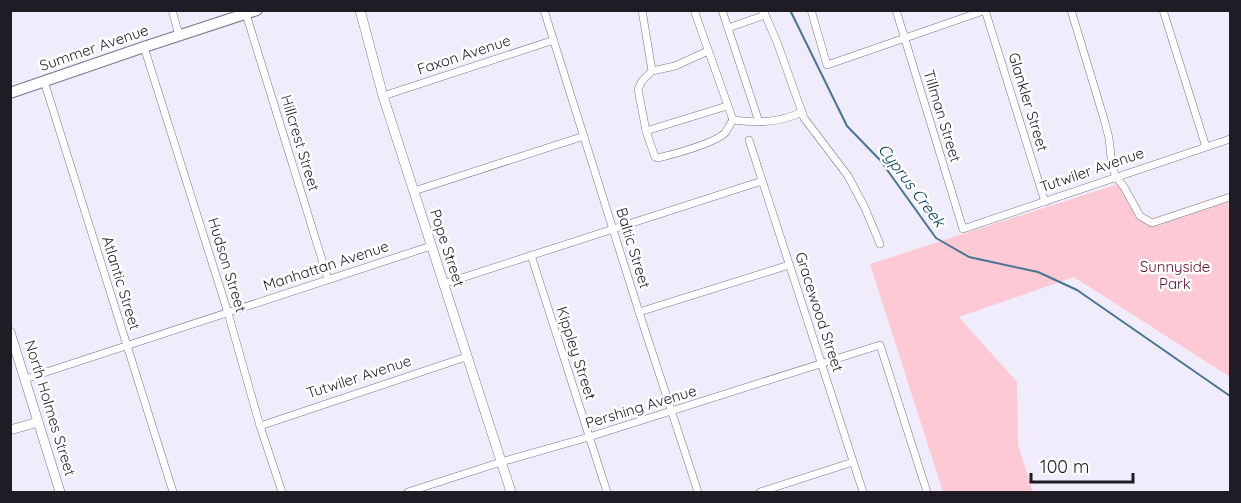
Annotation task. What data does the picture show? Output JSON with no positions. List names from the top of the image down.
{
  "streets": {
    "main road": ["Summer Avenue"],
    "street": [
      "Faxon Avenue",
      "Glankler Street",
      "Tillman Street",
      "Hillcrest Street",
      "Tutwiler Avenue",
      "Pope Street",
      "Baltic Street",
      "Hudson Street",
      "Manhattan Avenue",
      "Atlantic Street",
      "Gracewood Street",
      "Kippley Street",
      "Pershing Avenue",
      "North Holmes Street"
    ]
  },
  "crossings": [
    ["Summer Avenue", "Hillcrest Street"],
    ["Summer Avenue", "Hudson Street"],
    ["Summer Avenue", "Atlantic Street"],
    ["Faxon Avenue", "Pope Street"],
    ["Faxon Avenue", "Baltic Street"],
    ["Glankler Street", "Tutwiler Avenue"],
    ["Tillman Street", "Tutwiler Avenue"],
    ["Hillcrest Street", "Manhattan Avenue"],
    ["Tutwiler Avenue", "Pope Street"],
    ["Tutwiler Avenue", "Hudson Street"],
    ["Pope Street", "Manhattan Avenue"],
    ["Pope Street", "Pershing Avenue"],
    ["Baltic Street", "Pershing Avenue"],
    ["Hudson Street", "Manhattan Avenue"],
    ["Manhattan Avenue", "Atlantic Street"],
    ["Manhattan Avenue", "North Holmes Street"],
    ["Gracewood Street", "Pershing Avenue"],
    ["Kippley Street", "Pershing Avenue"]
  ],
  "water": ["Cyprus Creek"],
  "parks": ["Sunnyside Park"],
  "scale_bar": "100 m"
}
